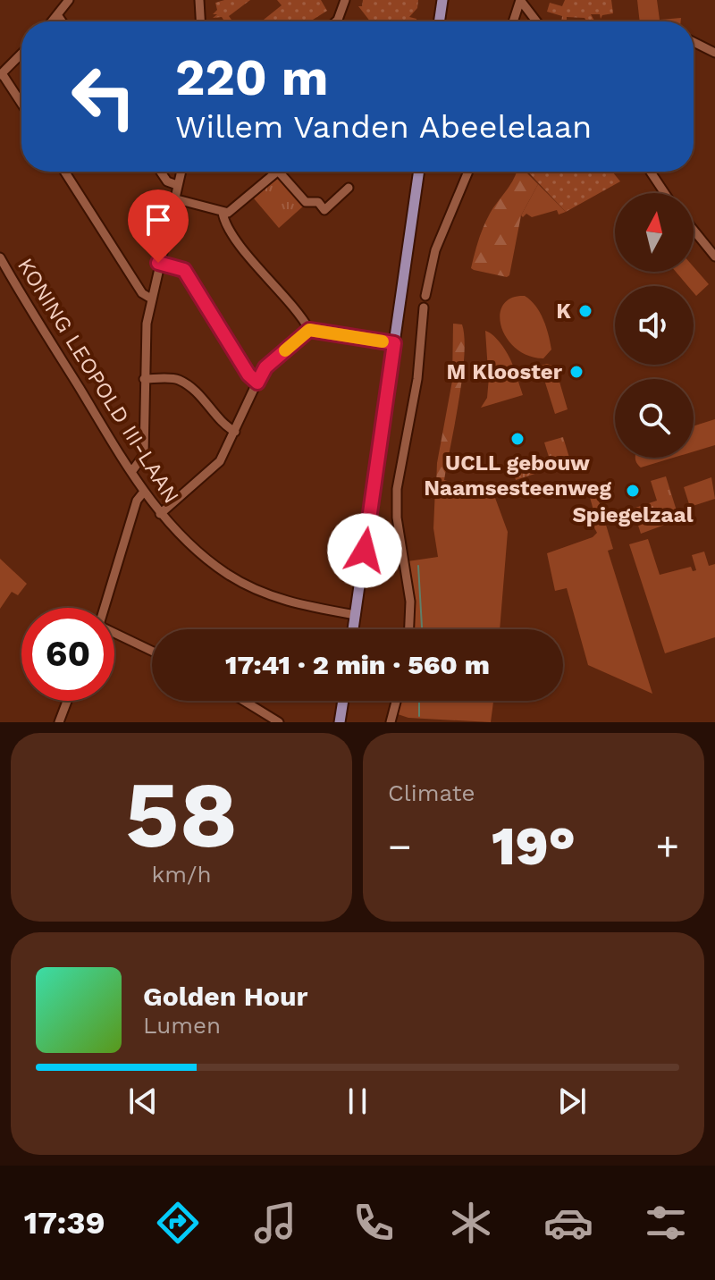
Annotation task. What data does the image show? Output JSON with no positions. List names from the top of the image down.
{
  "streets": {
    "street": ["KONING LEOPOLD III-LAAN"]
  },
  "places": [
    "K",
    "M Klooster",
    "UCLL gebouw Naamsesteenweg",
    "Spiegelzaal"
  ],
  "north": "top",
  "page": {
    "turn": ["220 m", "Willem Vanden Abeelelaan"],
    "limit": "60",
    "trip": "17:41 · 2 min · 560 m",
    "tile": [
      ["58", "km/h"],
      "Climate"
    ],
    "heat": ["−", "19°", "+"],
    "song": ["Golden Hour", "Lumen"],
    "tabs": "17:39"
  }
}
